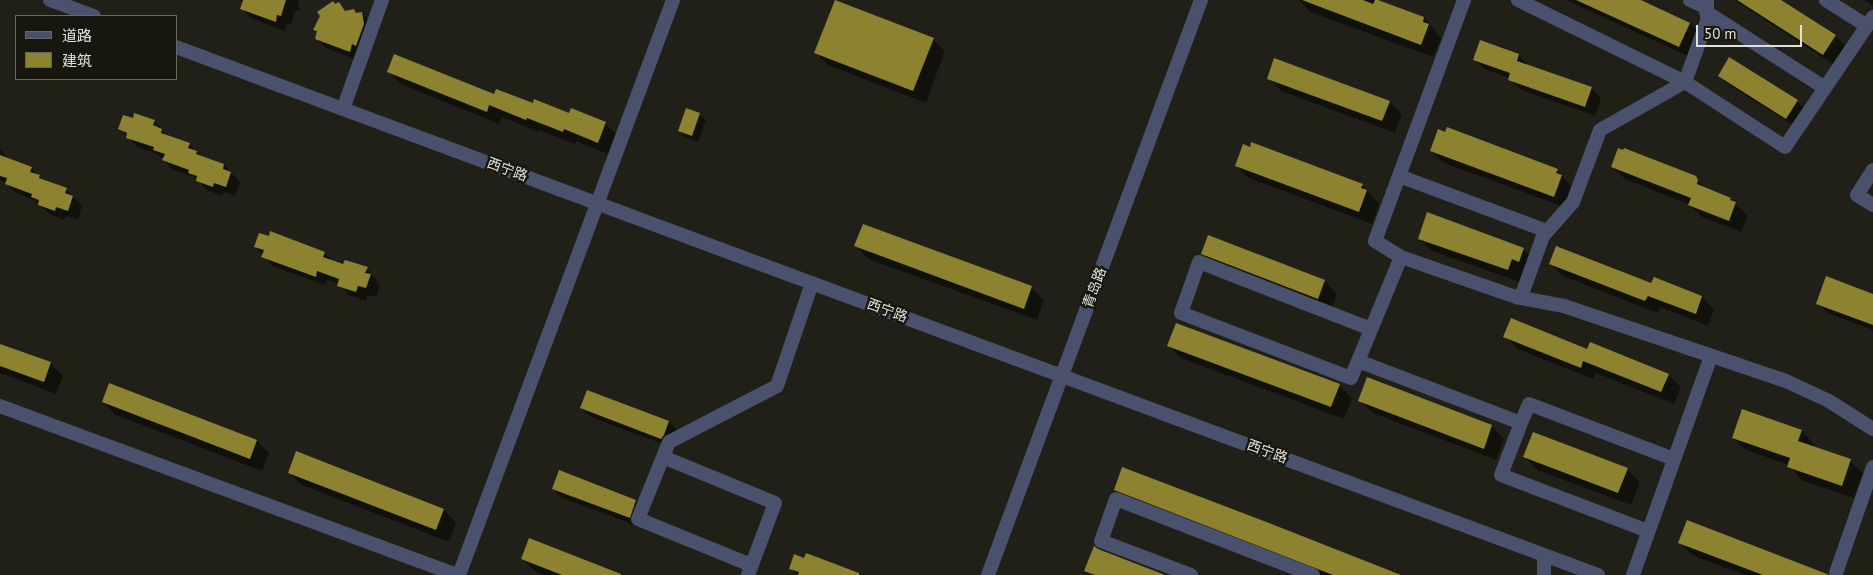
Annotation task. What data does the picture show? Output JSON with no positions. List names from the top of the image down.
{
  "streets": {
    "street": ["西宁路", "青岛路"]
  },
  "crossings": [
    ["西宁路", "青岛路"]
  ],
  "legend": ["道路", "建筑"],
  "scale_bar": "50 m"
}
